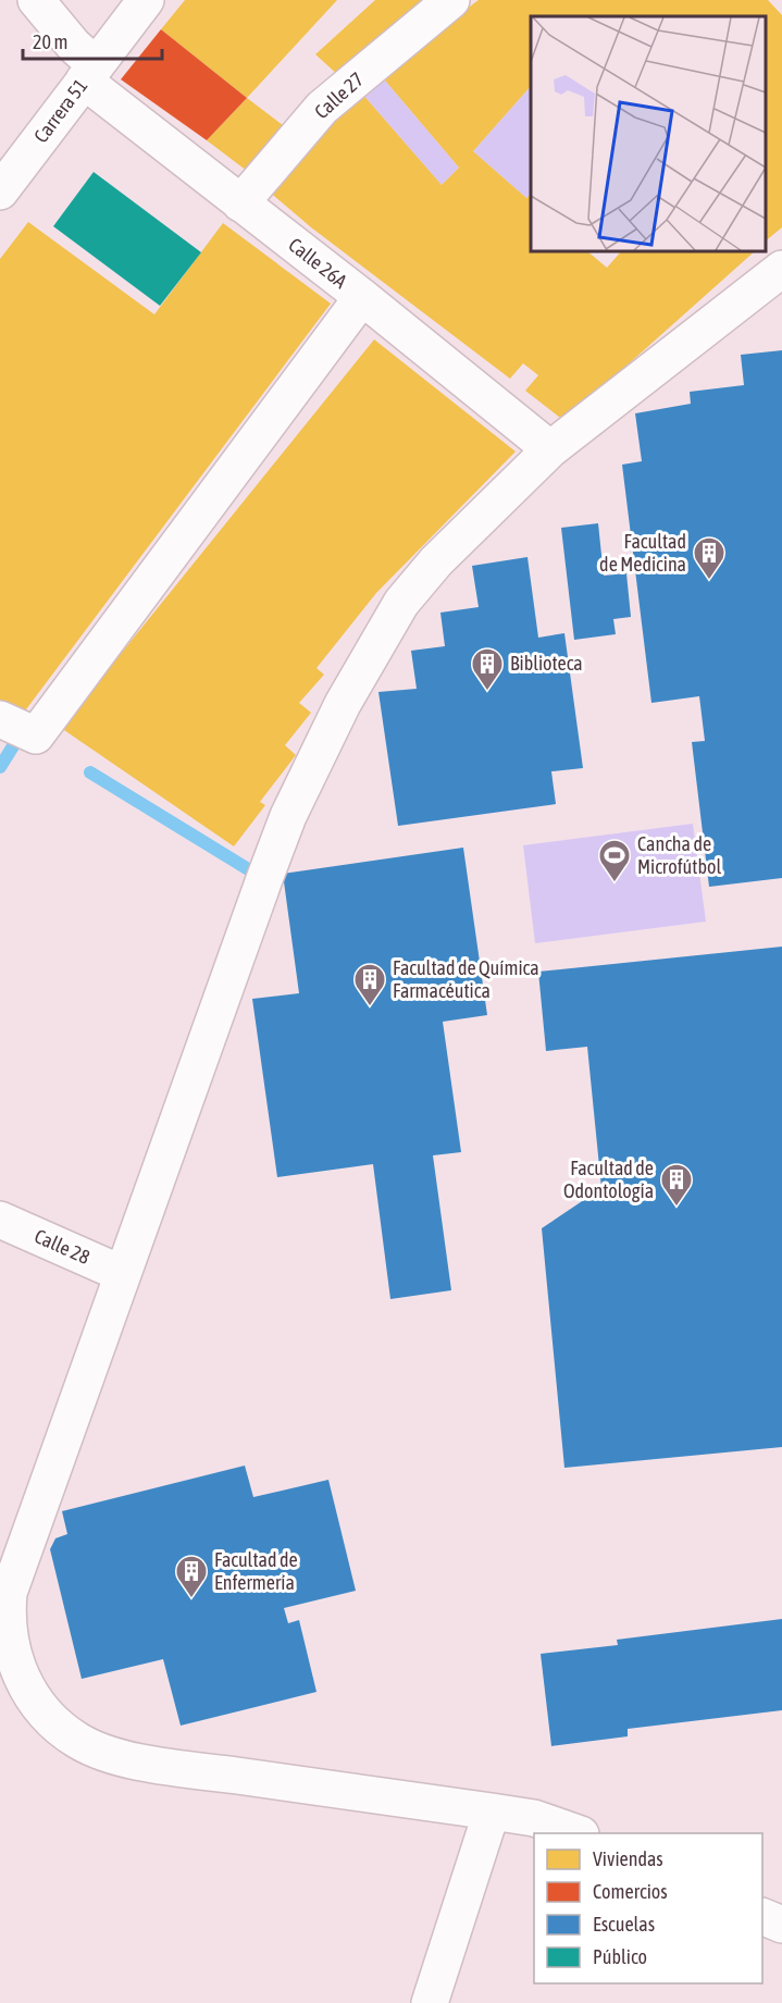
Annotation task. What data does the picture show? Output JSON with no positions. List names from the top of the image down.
{
  "streets": {
    "street": [
      "Calle 27",
      "Carrera 51",
      "Calle 26A",
      "Calle 28"
    ]
  },
  "crossings": [
    ["Calle 27", "Calle 26A"],
    ["Carrera 51", "Calle 26A"]
  ],
  "places": {
    "building": [
      "Facultad de Medicina",
      "Biblioteca",
      "Facultad de Química Farmacéutica",
      "Facultad de Odontología",
      "Facultad de Enfermería"
    ],
    "sports": ["Cancha de Microfútbol"]
  },
  "legend": [
    "Viviendas",
    "Comercios",
    "Escuelas",
    "Público"
  ],
  "scale_bar": "20 m"
}
